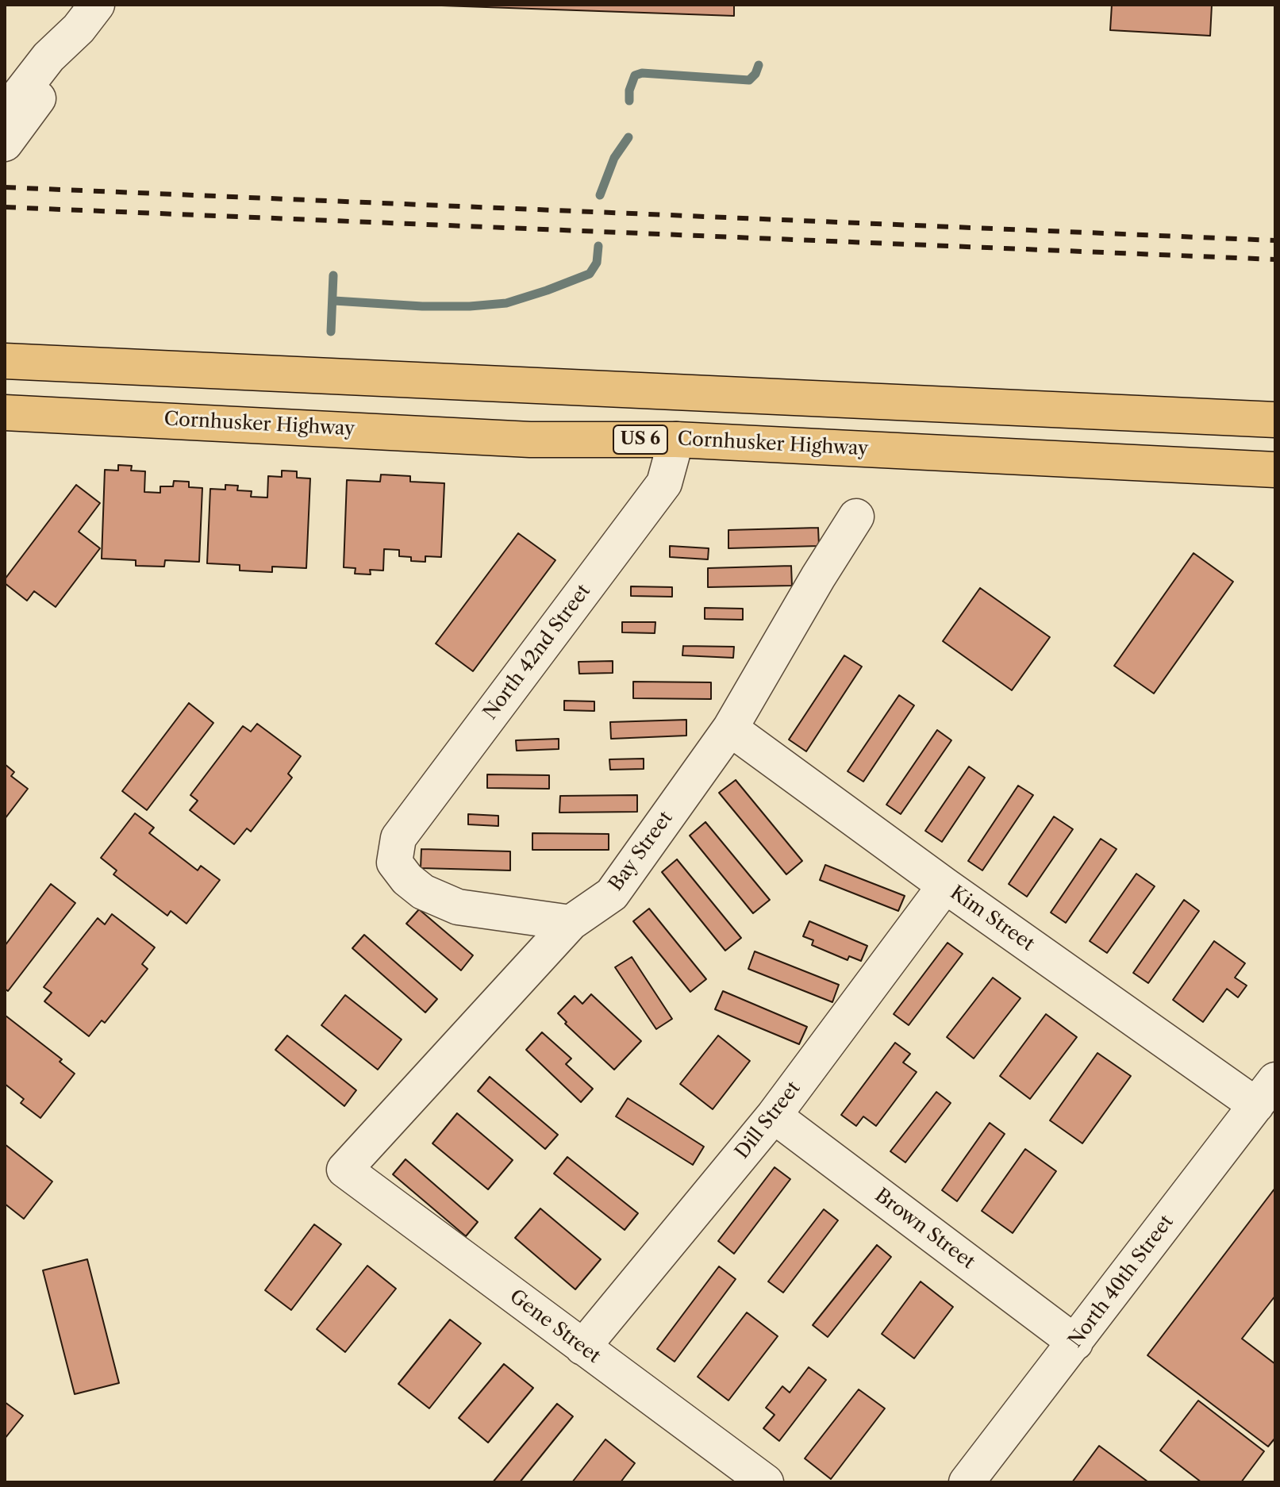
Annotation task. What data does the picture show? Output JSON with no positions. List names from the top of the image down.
{
  "streets": {
    "main road": ["Cornhusker Highway", "US 6"],
    "street": [
      "North 42nd Street",
      "Bay Street",
      "Kim Street",
      "Dill Street",
      "Brown Street",
      "North 40th Street",
      "Gene Street"
    ]
  },
  "crossings": [
    ["Cornhusker Highway", "North 42nd Street"],
    ["North 42nd Street", "Bay Street"],
    ["Bay Street", "Kim Street"],
    ["Bay Street", "Gene Street"],
    ["Kim Street", "Dill Street"],
    ["Kim Street", "North 40th Street"],
    ["Dill Street", "Brown Street"],
    ["Dill Street", "Gene Street"],
    ["Brown Street", "North 40th Street"]
  ]
}
